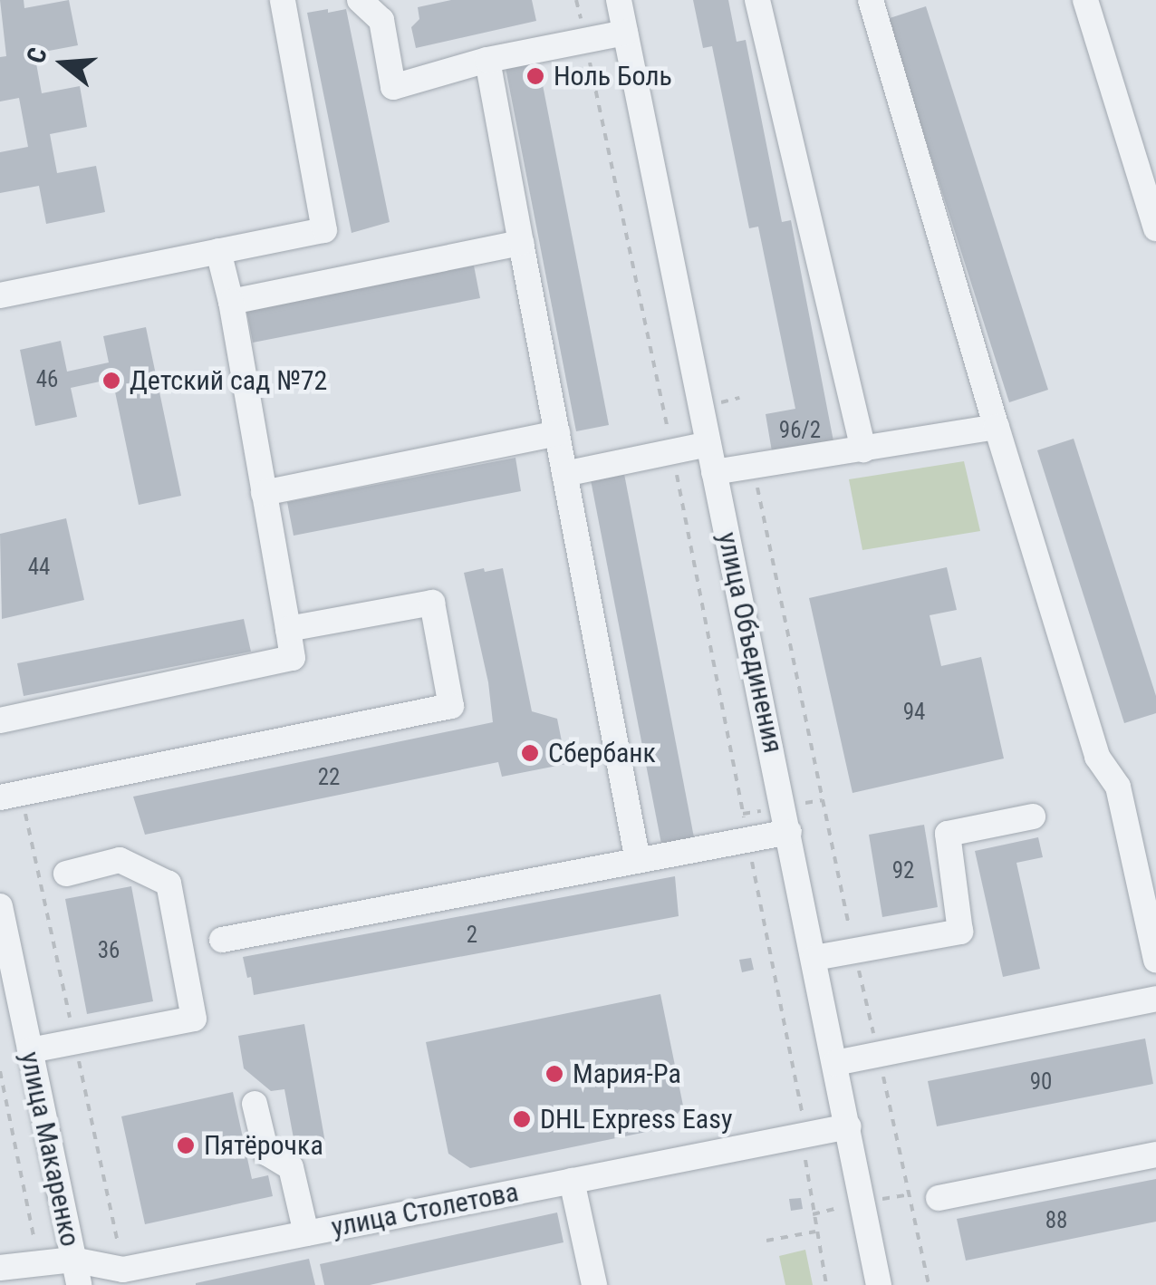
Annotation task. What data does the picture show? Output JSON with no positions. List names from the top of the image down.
{
  "streets": {
    "street": ["улица Объединения", "улица Макаренко", "улица Столетова"]
  },
  "crossings": [
    ["улица Объединения", "улица Столетова"],
    ["улица Макаренко", "улица Столетова"]
  ],
  "places": [
    "Ноль Боль",
    "Детский сад №72",
    "Сбербанк",
    "Мария-Ра",
    "DHL Express Easy",
    "Пятёрочка"
  ],
  "house_numbers": [
    "46",
    "96/2",
    "44",
    "94",
    "22",
    "92",
    "2",
    "36",
    "90",
    "88"
  ],
  "north": "left"
}
